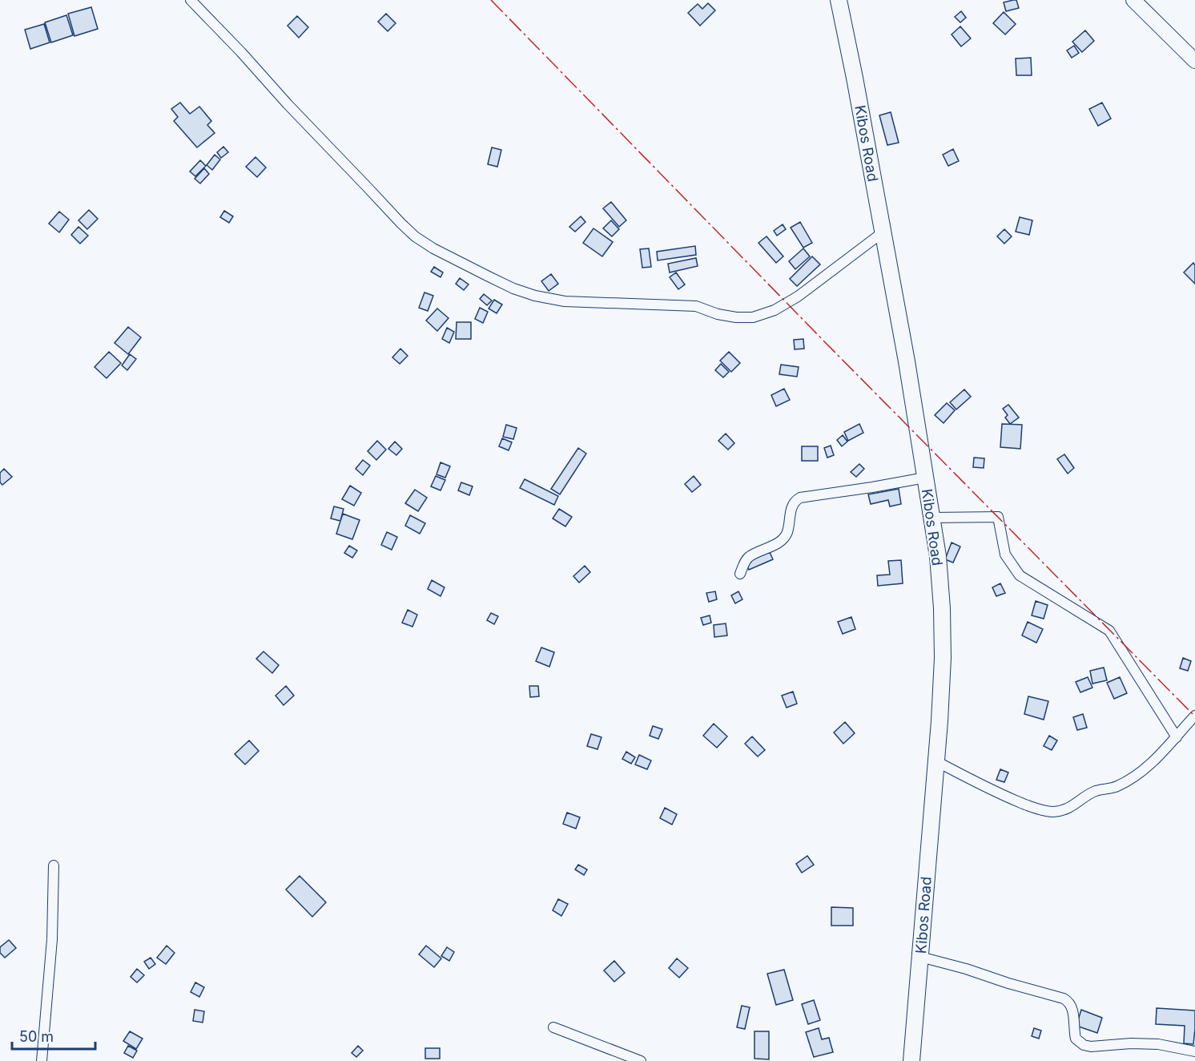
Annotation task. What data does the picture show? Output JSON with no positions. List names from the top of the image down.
{
  "streets": {
    "main road": ["Kibos Road"]
  },
  "scale_bar": "50 m"
}
